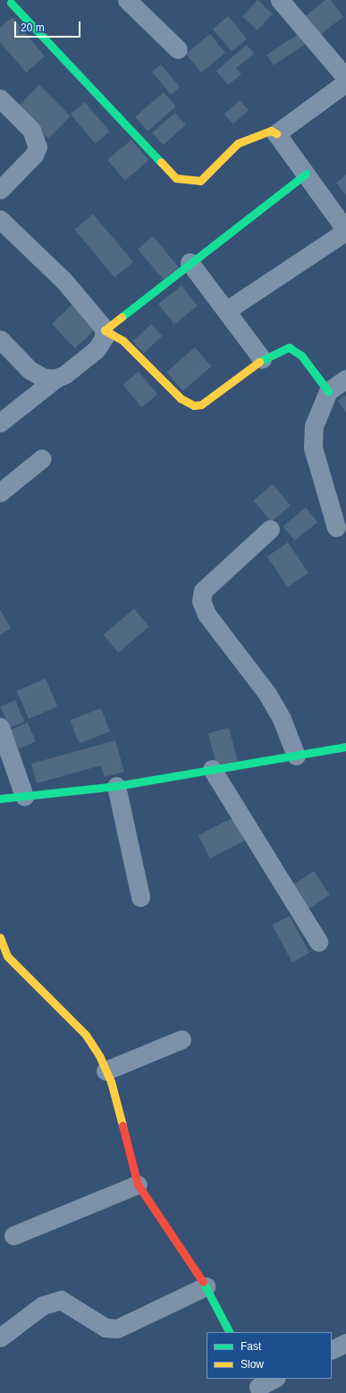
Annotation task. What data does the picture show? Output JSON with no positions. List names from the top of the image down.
{
  "legend": ["Fast", "Slow"],
  "scale_bar": "20 m"
}
